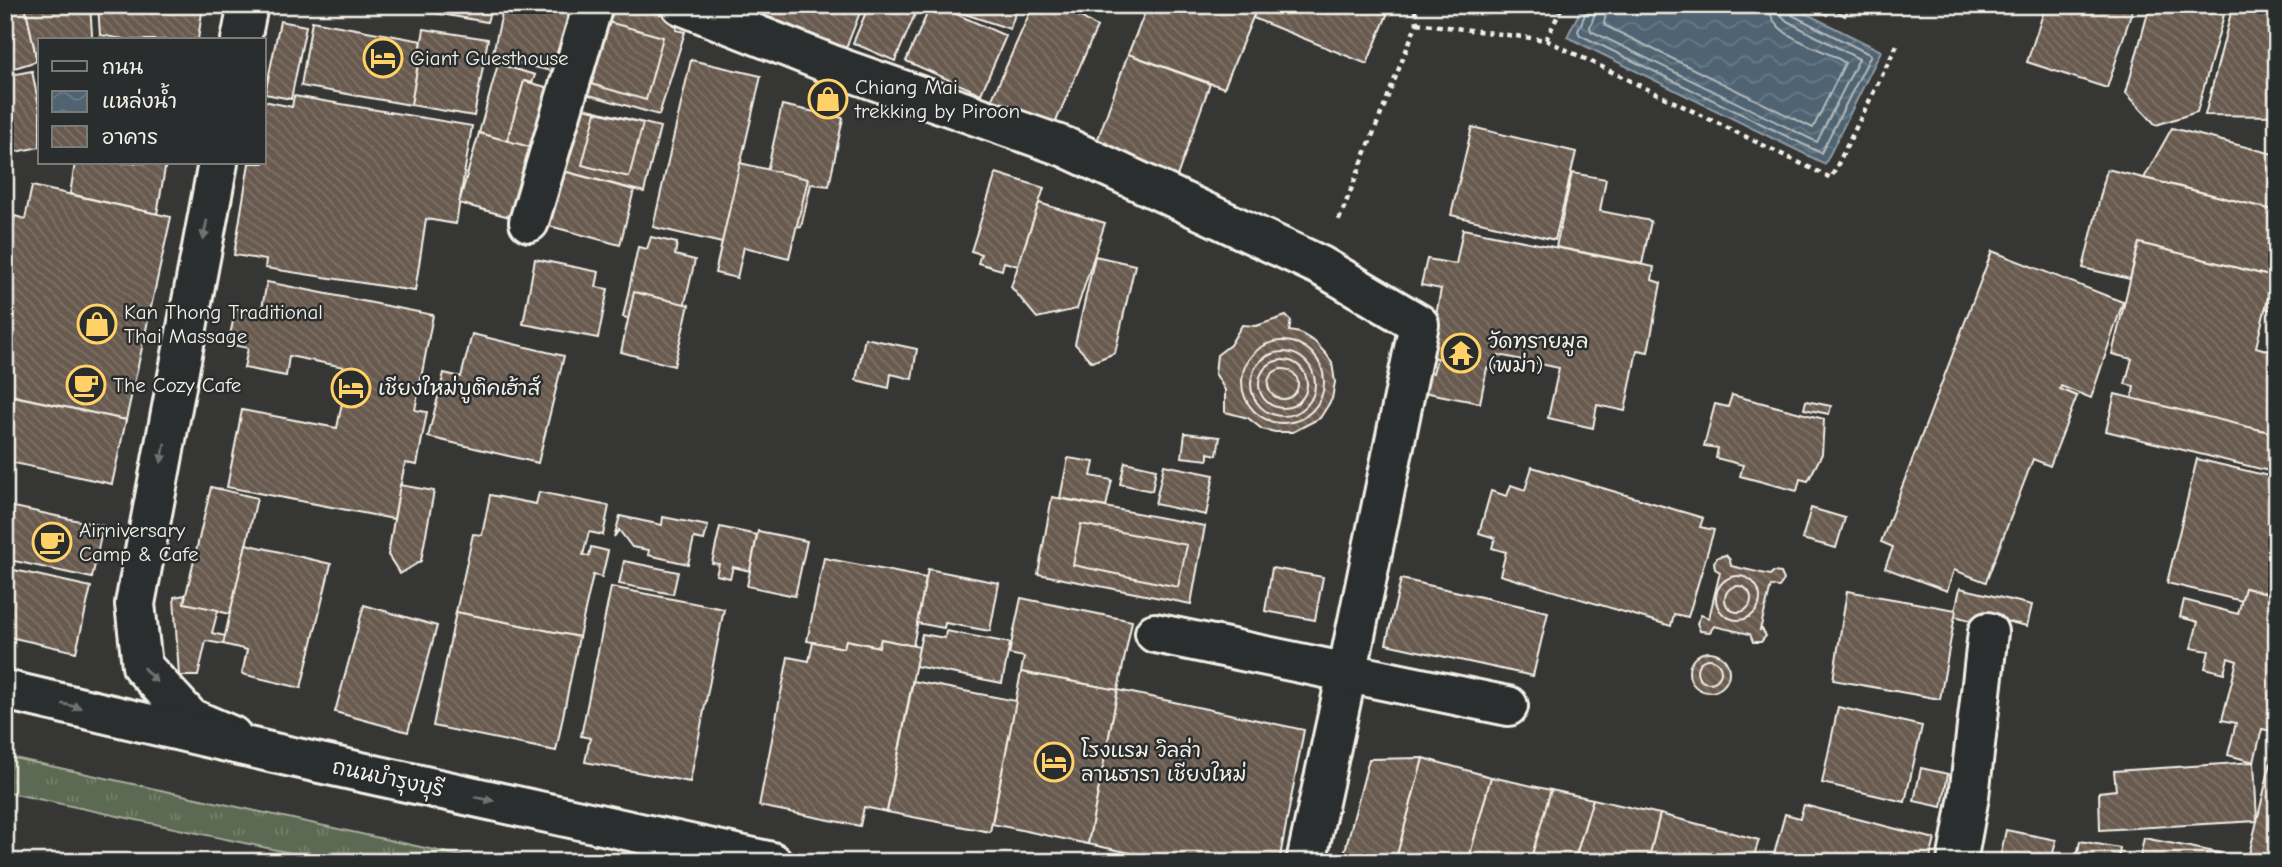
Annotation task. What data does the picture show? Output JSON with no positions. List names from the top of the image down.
{
  "streets": {
    "street": ["ถนนบำรุงบุรี"]
  },
  "one_way": ["ถนนบำรุงบุรี"],
  "places": {
    "hotel": ["Giant Guesthouse", "เชียงใหม่บูติคเฮ้าส์", "โรงแรม วิลล่า ลานธารา เชียงใหม่"],
    "shop": ["Chiang Mai trekking by Piroon", "Kan Thong Traditional Thai Massage"],
    "temple": ["วัดทรายมูล (พม่า)"],
    "cafe": ["The Cozy Cafe", "Airniversary Camp & Cafe"]
  },
  "legend": ["ถนน", "แหล่งน้ำ", "อาคาร"]
}
